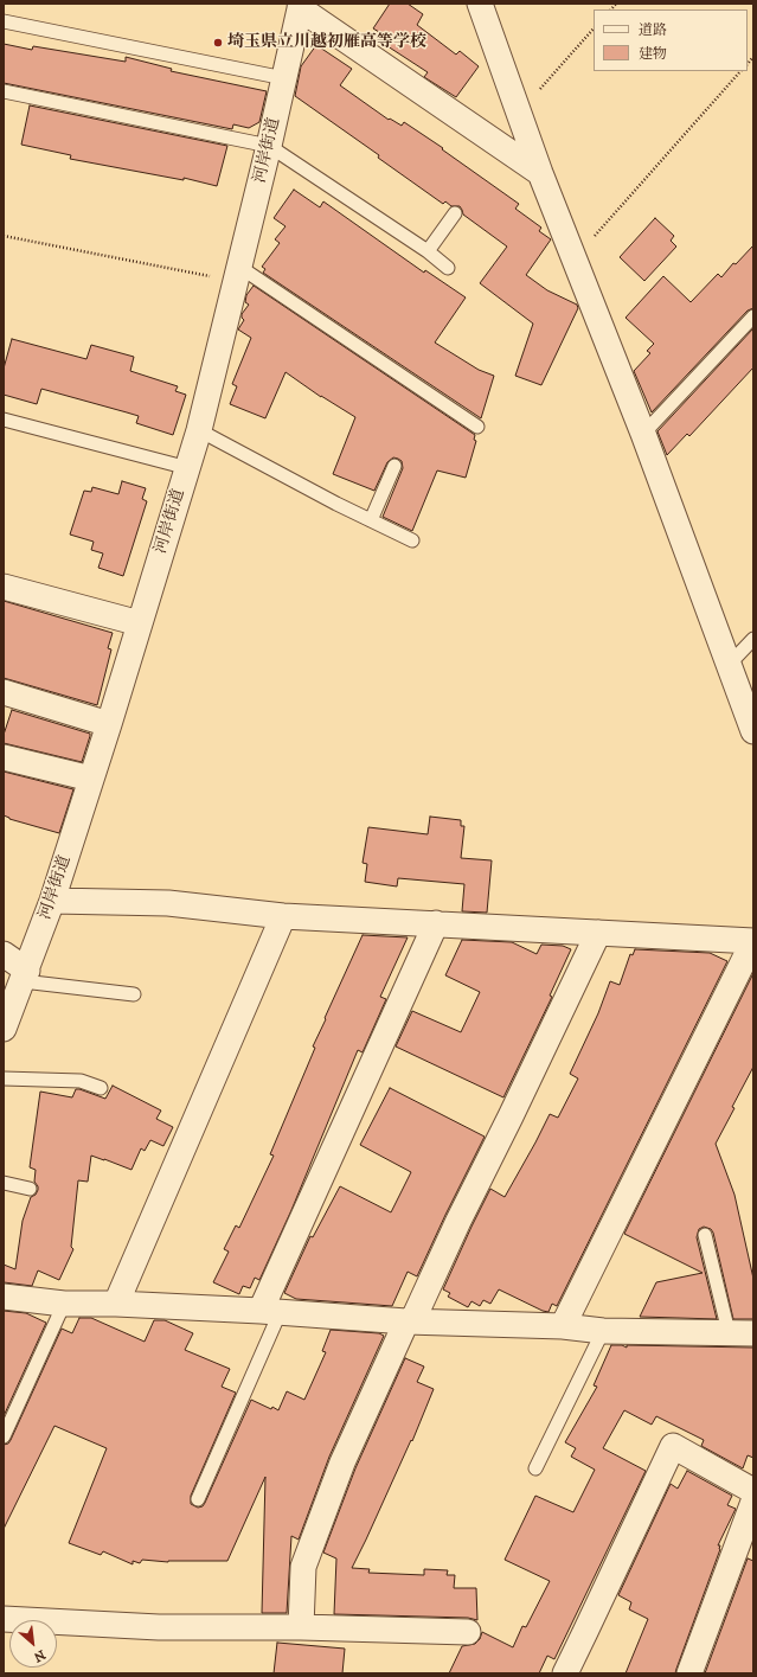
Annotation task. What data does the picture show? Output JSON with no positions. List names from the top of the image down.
{
  "streets": {
    "street": ["河岸街道"]
  },
  "places": ["埼玉県立川越初雁高等学校"],
  "legend": ["道路", "建物"],
  "north": "bottom right"
}
